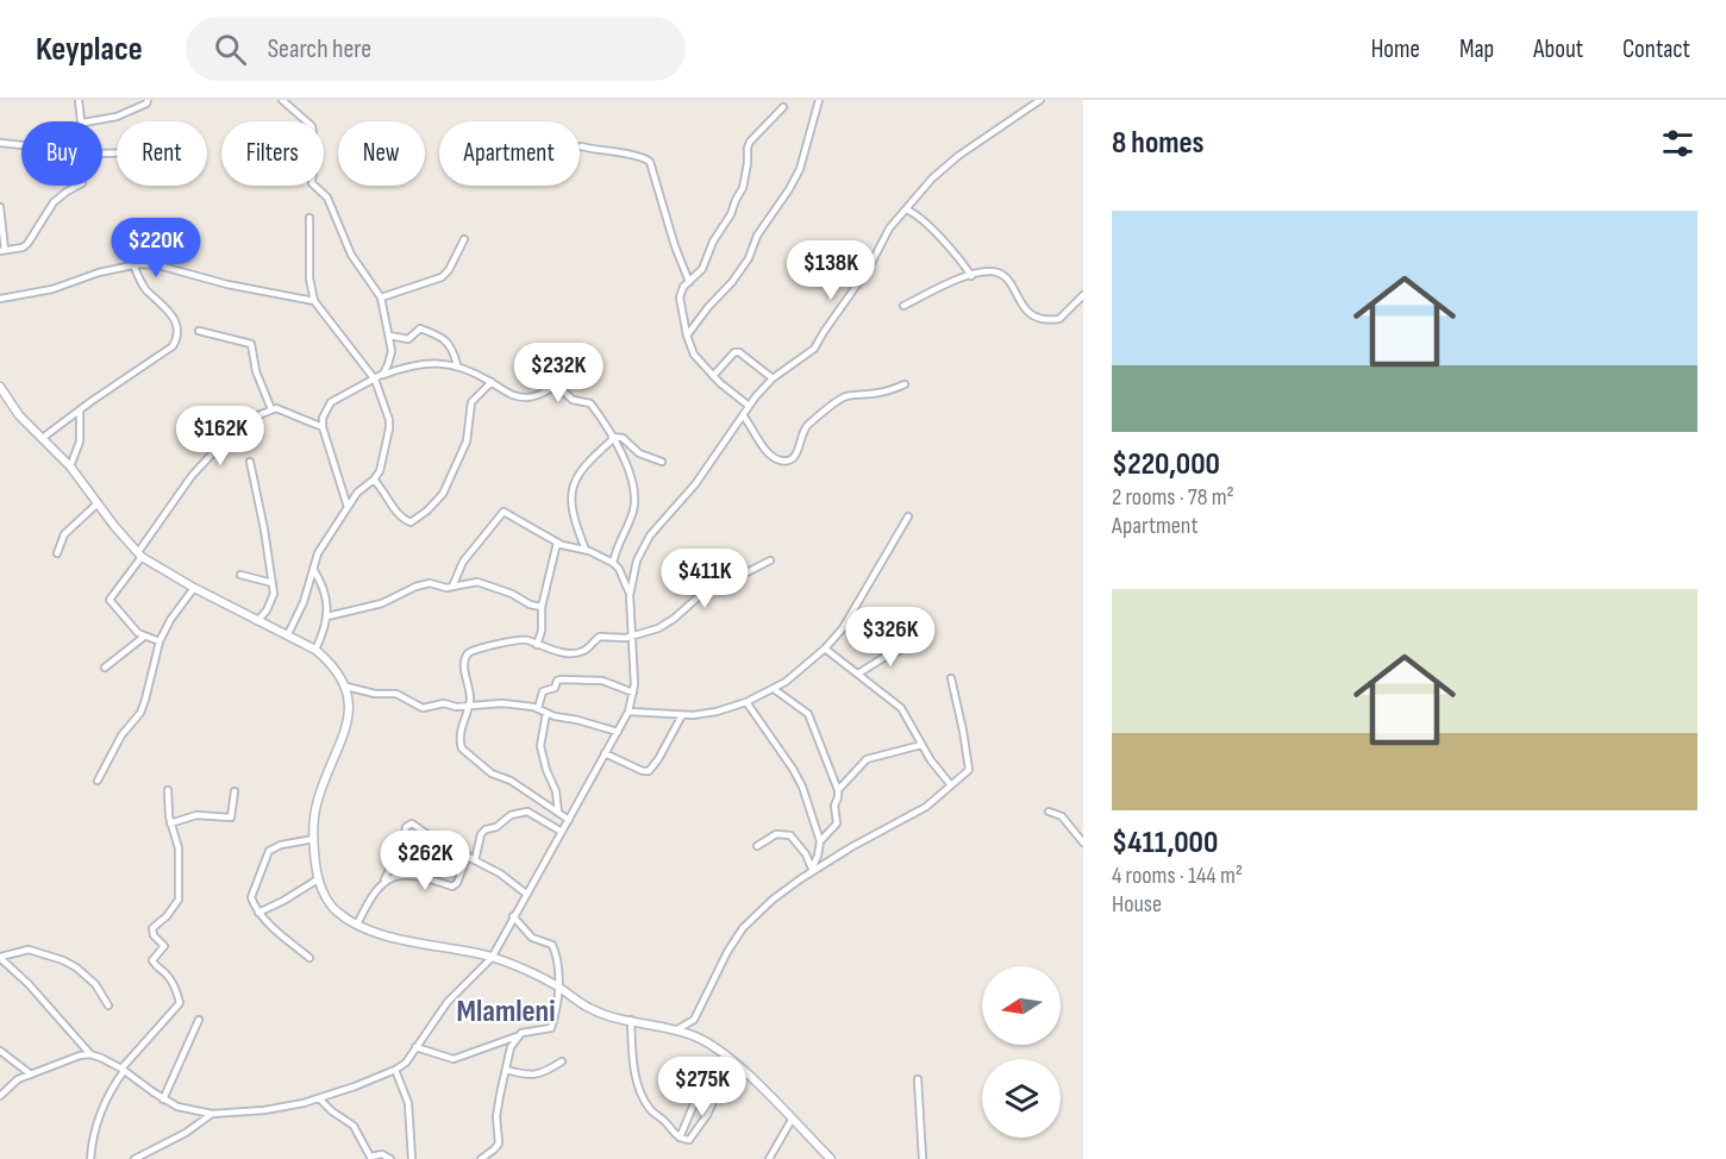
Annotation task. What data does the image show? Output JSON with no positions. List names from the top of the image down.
{
  "districts": ["Mlamleni"],
  "north": "left",
  "page": {
    "header": "Keyplace",
    "search": "Search here",
    "nav": [
      "Home",
      "Map",
      "About",
      "Contact"
    ],
    "heading": "8 homes",
    "chip": [
      "Buy",
      "Rent",
      "Filters",
      "New",
      "Apartment"
    ],
    "list": [
      {
        "name": "$220,000",
        "note": "2 rooms · 78 m² · Apartment"
      },
      {
        "name": "$411,000",
        "note": "4 rooms · 144 m² · House"
      }
    ],
    "price": [
      "$220K",
      "$138K",
      "$232K",
      "$162K",
      "$411K",
      "$326K",
      "$262K",
      "$275K"
    ]
  }
}
